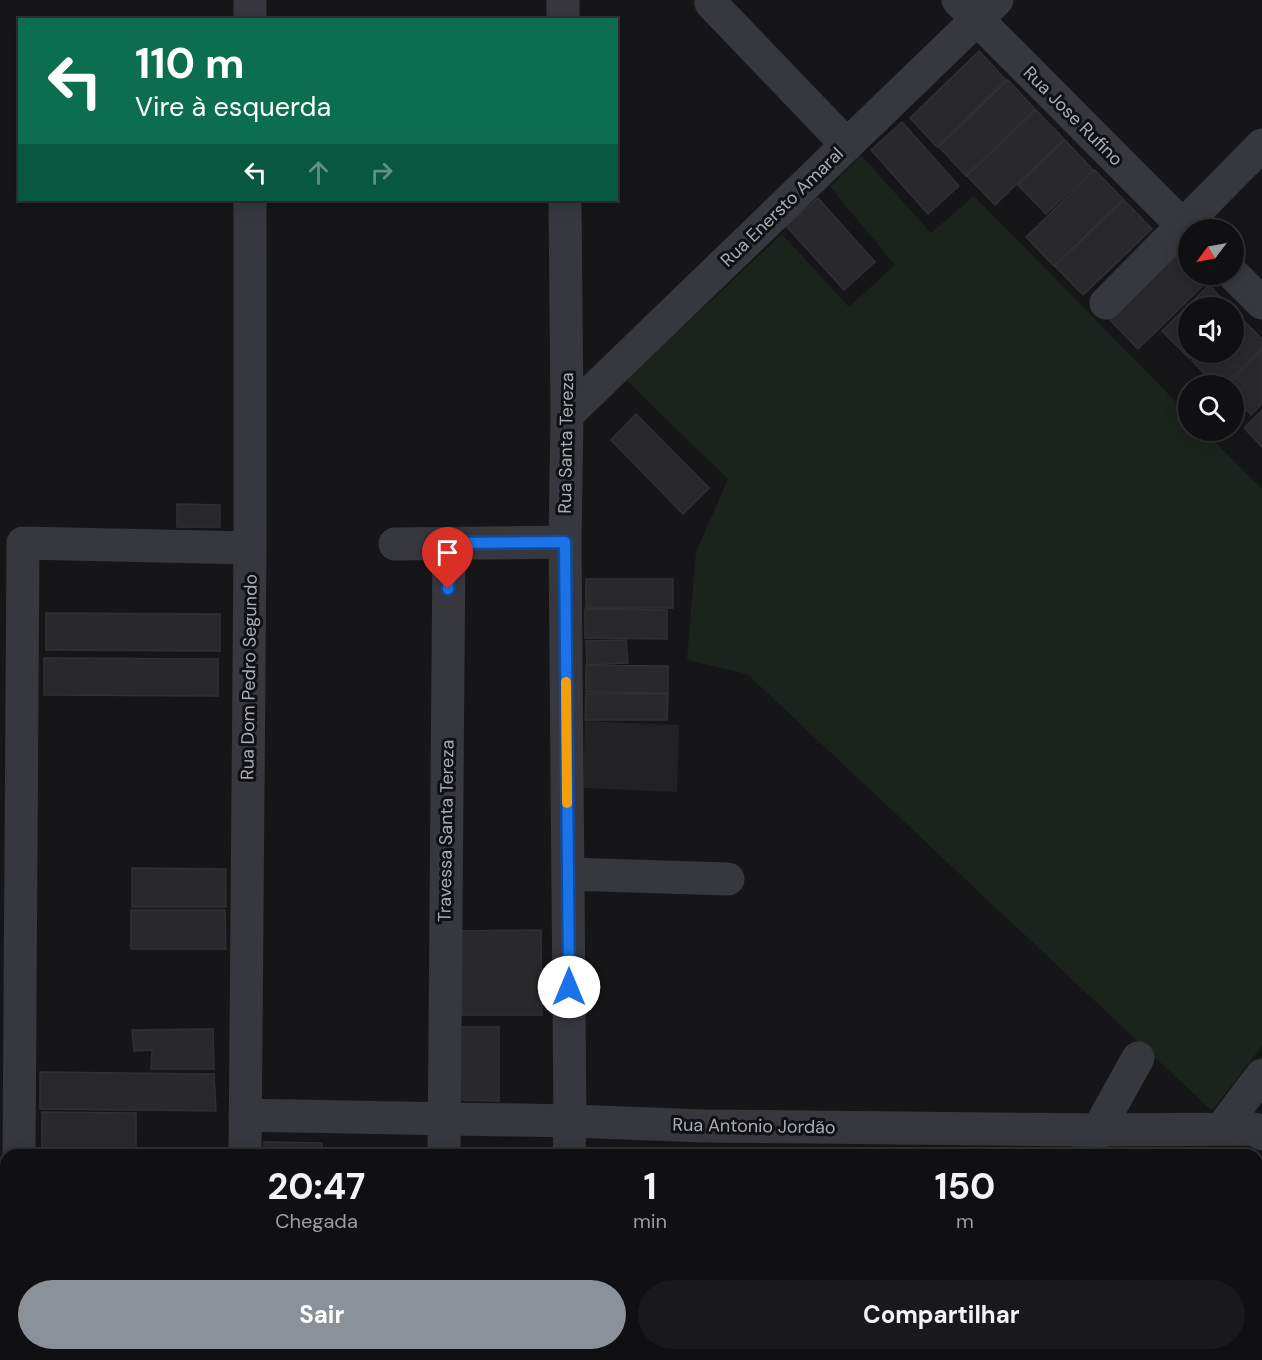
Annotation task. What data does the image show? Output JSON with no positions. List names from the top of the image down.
{
  "streets": {
    "street": [
      "Rua Jose Rufino",
      "Rua Enersto Amaral",
      "Rua Santa Tereza",
      "Rua Dom Pedro Segundo",
      "Travessa Santa Tereza",
      "Rua Antonio Jordão"
    ]
  },
  "crossings": [
    ["Rua Jose Rufino", "Rua Enersto Amaral"],
    ["Rua Enersto Amaral", "Rua Santa Tereza"],
    ["Rua Santa Tereza", "Rua Antonio Jordão"],
    ["Rua Dom Pedro Segundo", "Rua Antonio Jordão"],
    ["Travessa Santa Tereza", "Rua Antonio Jordão"]
  ],
  "north": "bottom left",
  "page": {
    "turn": ["110 m", "Vire à esquerda"],
    "eta": [
      "20:47",
      "Chegada",
      "1",
      "min",
      "150",
      "m"
    ],
    "buttons": ["Sair", "Compartilhar"]
  }
}
